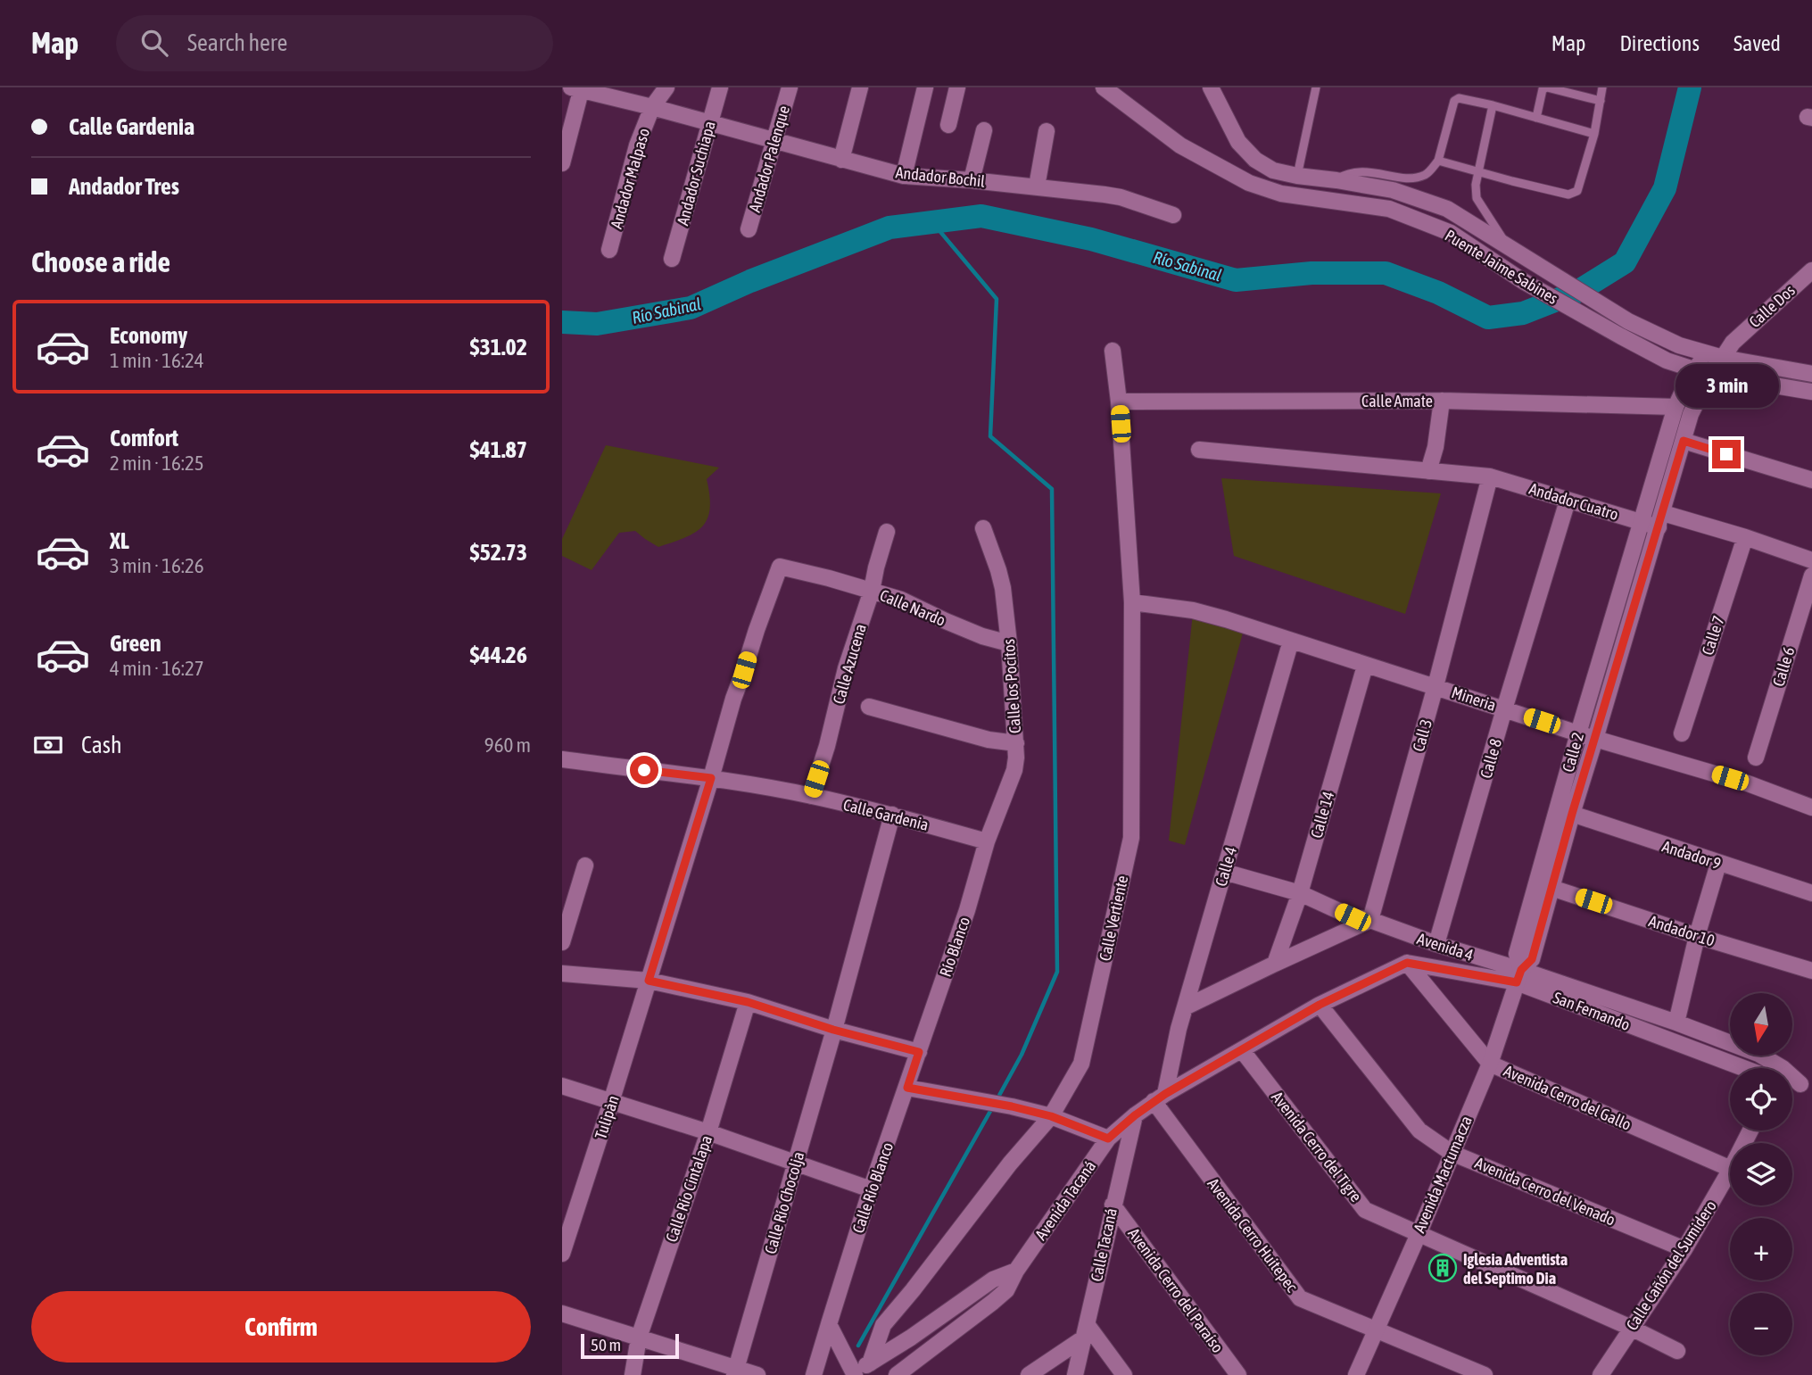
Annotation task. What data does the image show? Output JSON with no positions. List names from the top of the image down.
{
  "streets": {
    "street": [
      "Andador Palenque",
      "Andador Suchiapa",
      "Andador Bochil",
      "Andador Malpaso",
      "Puente Jaime Sabines",
      "Calle Dos",
      "Calle Amate",
      "Andador Cuatro",
      "Calle Nardo",
      "Calle 7",
      "Calle Azucena",
      "Calle 6",
      "Calle los Pocitos",
      "Mineria",
      "Call 3",
      "Calle 2",
      "Calle 8",
      "Calle Gardenia",
      "Calle 14",
      "Andador 9",
      "Calle 4",
      "Calle Vertiente",
      "Andador 10",
      "Río Blanco",
      "Avenida 4",
      "San Fernando",
      "Avenida Cerro del Gallo",
      "Tulipàn",
      "Avenida Cerro del Tigre",
      "Avenida Mactumacza",
      "Calle Río Blanco",
      "Calle Río Cintalapa",
      "Avenida Cerro del Venado",
      "Avenida Tacaná",
      "Calle Río Chocolja",
      "Avenida Cerro Huitepec",
      "Calle Tacaná",
      "Calle Cañón del Sumidero",
      "Avenida Cerro del Paraíso"
    ]
  },
  "crossings": [
    ["Andador Palenque", "Andador Bochil"],
    ["Andador Suchiapa", "Andador Bochil"],
    ["Andador Bochil", "Andador Malpaso"],
    ["Puente Jaime Sabines", "Calle Dos"],
    ["Puente Jaime Sabines", "Calle 2"],
    ["Calle Dos", "Calle 2"],
    ["Calle Amate", "Calle 2"],
    ["Calle Amate", "Calle Vertiente"],
    ["Andador Cuatro", "Calle 7"],
    ["Andador Cuatro", "Call 3"],
    ["Andador Cuatro", "Calle 2"],
    ["Andador Cuatro", "Calle 8"],
    ["Calle Nardo", "Calle Azucena"],
    ["Calle Nardo", "Calle los Pocitos"],
    ["Calle Nardo", "Tulipàn"],
    ["Calle Azucena", "Calle Gardenia"],
    ["Calle los Pocitos", "Calle Gardenia"],
    ["Calle los Pocitos", "Río Blanco"],
    ["Mineria", "Call 3"],
    ["Mineria", "Calle 2"],
    ["Mineria", "Calle 8"],
    ["Mineria", "Calle 14"],
    ["Mineria", "Calle 4"],
    ["Mineria", "Calle Vertiente"],
    ["Call 3", "Avenida 4"],
    ["Calle 2", "Andador 9"],
    ["Calle 2", "Andador 10"],
    ["Calle 2", "Avenida 4"],
    ["Calle 2", "San Fernando"],
    ["Calle 2", "Avenida Mactumacza"],
    ["Calle 8", "Avenida 4"],
    ["Calle Gardenia", "Río Blanco"],
    ["Calle Gardenia", "Tulipàn"],
    ["Calle Gardenia", "Calle Río Chocolja"],
    ["Calle 14", "Avenida 4"],
    ["Calle 4", "Avenida 4"],
    ["Calle 4", "Avenida Tacaná"],
    ["Calle 4", "Avenida Cerro Huitepec"],
    ["Río Blanco", "Calle Río Blanco"],
    ["Avenida 4", "San Fernando"],
    ["Avenida 4", "Avenida Mactumacza"],
    ["San Fernando", "Avenida Cerro del Gallo"],
    ["San Fernando", "Avenida Mactumacza"],
    ["San Fernando", "Avenida Tacaná"],
    ["Avenida Cerro del Gallo", "Avenida Mactumacza"],
    ["Avenida Cerro del Gallo", "Avenida Tacaná"],
    ["Avenida Cerro del Tigre", "Avenida Mactumacza"],
    ["Avenida Cerro del Tigre", "Avenida Tacaná"],
    ["Avenida Cerro del Tigre", "Calle Cañón del Sumidero"],
    ["Avenida Mactumacza", "Avenida Cerro del Venado"],
    ["Avenida Mactumacza", "Avenida Cerro Huitepec"],
    ["Avenida Cerro del Venado", "Avenida Tacaná"],
    ["Avenida Cerro del Venado", "Calle Cañón del Sumidero"],
    ["Avenida Tacaná", "Avenida Cerro Huitepec"],
    ["Avenida Tacaná", "Calle Tacaná"],
    ["Calle Tacaná", "Avenida Cerro del Paraíso"]
  ],
  "water": ["Río Sabinal"],
  "places": {
    "building": ["Iglesia Adventista del Septimo Dia"]
  },
  "scale_bar": "50 m",
  "north": "bottom",
  "page": {
    "header": "Map",
    "search": "Search here",
    "nav": ["Map", "Directions", "Saved"],
    "banner": ["Calle Gardenia", "Andador Tres"],
    "heading": "Choose a ride",
    "list": [
      {
        "name": "Economy",
        "note": "1 min · 16:24",
        "value": "$31.02"
      },
      {
        "name": "Comfort",
        "note": "2 min · 16:25",
        "value": "$41.87"
      },
      {
        "name": "XL",
        "note": "3 min · 16:26",
        "value": "$52.73"
      },
      {
        "name": "Green",
        "note": "4 min · 16:27",
        "value": "$44.26"
      }
    ],
    "bubble": "3 min",
    "pay": ["Cash", "960 m"],
    "map_buttons": ["+", "−"],
    "buttons": "Confirm",
    "scale": "50 m"
  }
}
